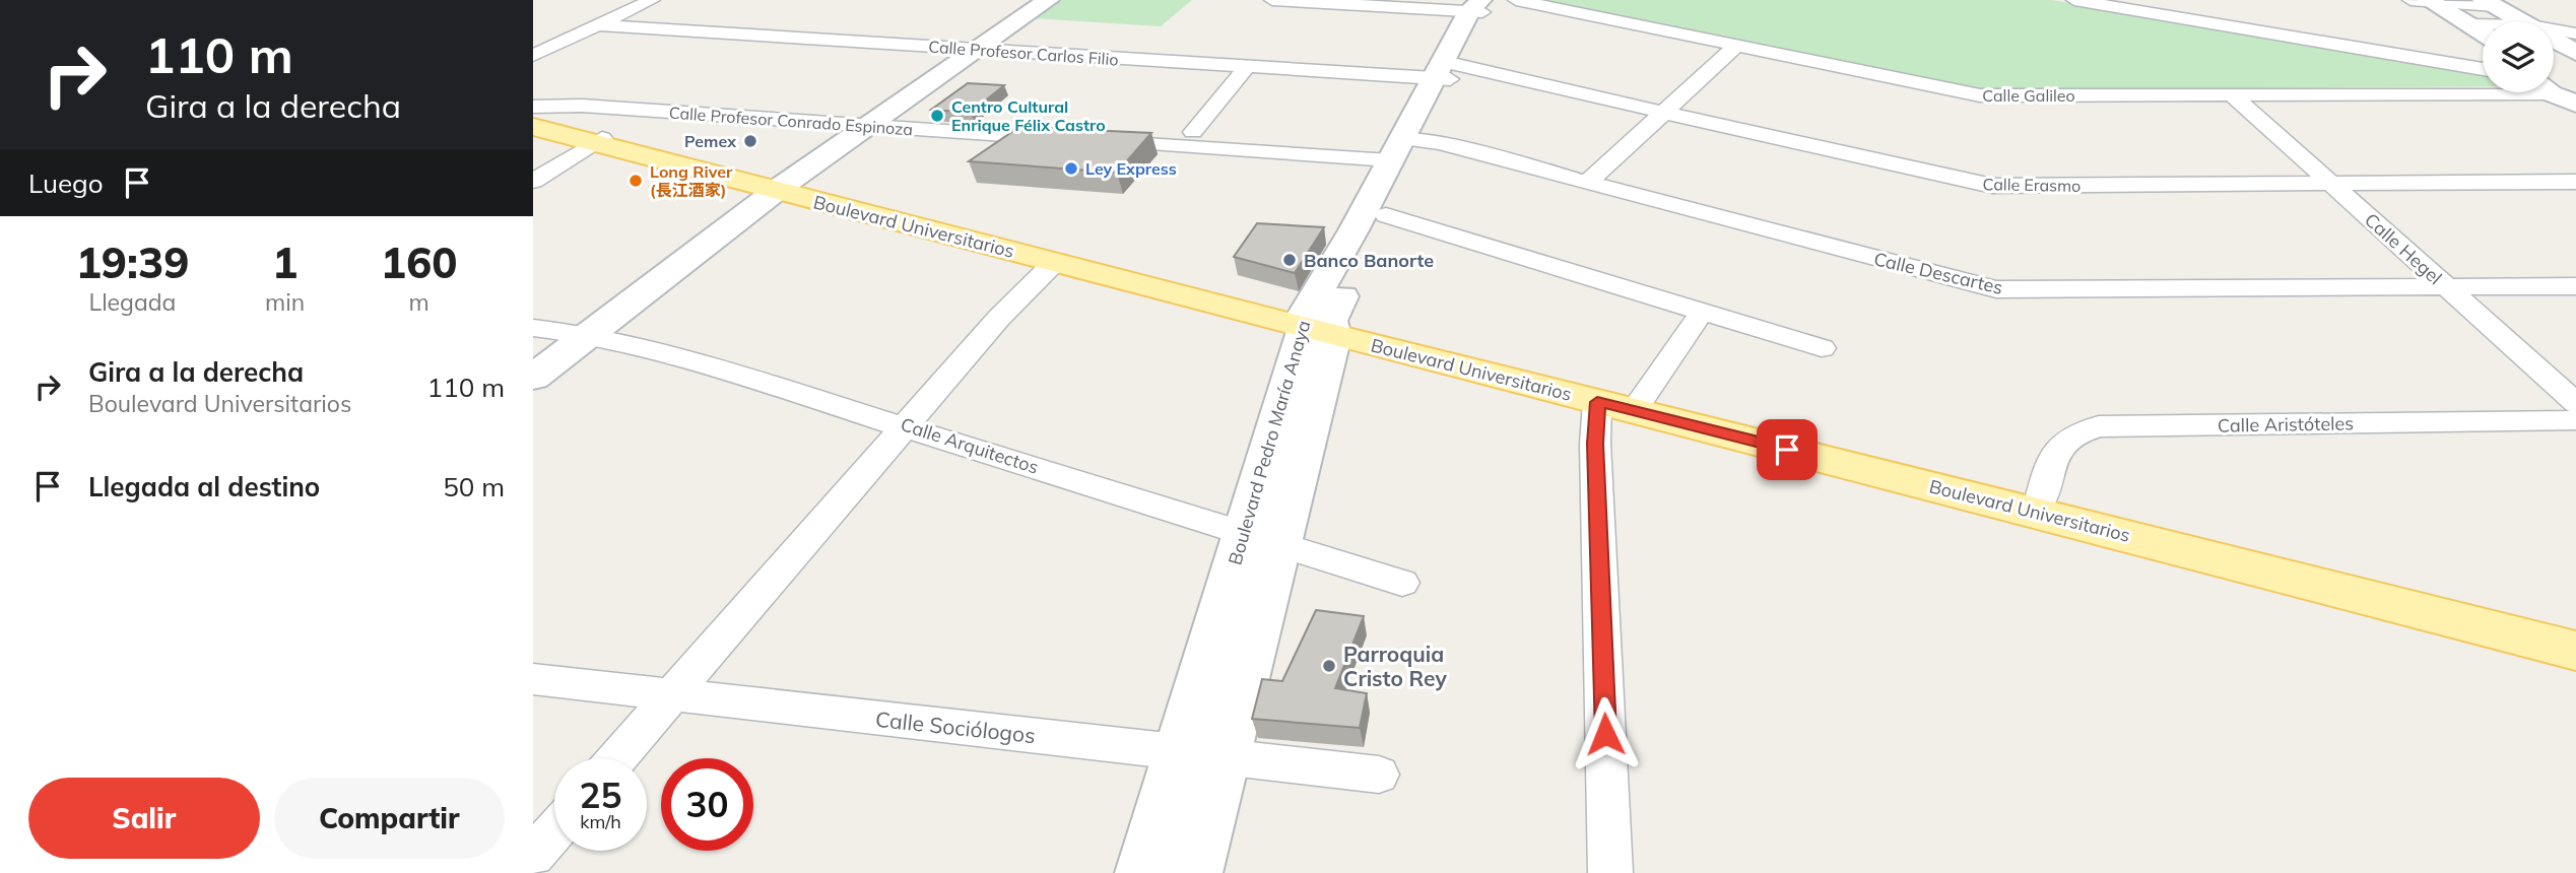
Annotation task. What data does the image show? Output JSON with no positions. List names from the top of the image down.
{
  "streets": {
    "main road": ["Boulevard Universitarios"],
    "street": [
      "Calle Profesor Carlos Filio",
      "Calle Galileo",
      "Calle Profesor Conrado Espinoza",
      "Calle Erasmo",
      "Calle Hegel",
      "Calle Descartes",
      "Calle Aristóteles",
      "Boulevard Pedro María Anaya",
      "Calle Arquitectos",
      "Calle Sociólogos"
    ]
  },
  "crossings": [
    ["Calle Profesor Carlos Filio", "Calle Erasmo"],
    ["Calle Profesor Carlos Filio", "Boulevard Pedro María Anaya"],
    ["Calle Galileo", "Calle Hegel"],
    ["Calle Erasmo", "Calle Hegel"],
    ["Calle Erasmo", "Boulevard Pedro María Anaya"],
    ["Boulevard Universitarios", "Calle Aristóteles"],
    ["Boulevard Universitarios", "Boulevard Pedro María Anaya"],
    ["Calle Hegel", "Calle Descartes"],
    ["Calle Descartes", "Boulevard Pedro María Anaya"],
    ["Boulevard Pedro María Anaya", "Calle Arquitectos"],
    ["Boulevard Pedro María Anaya", "Calle Sociólogos"]
  ],
  "places": [
    "Centro Cultural Enrique Félix Castro",
    "Pemex",
    "Ley Express",
    "Long River (長江酒家)",
    "Banco Banorte",
    "Parroquia Cristo Rey"
  ],
  "page": {
    "turn": ["110 m", "Gira a la derecha"],
    "then": "Luego",
    "eta": [
      "19:39",
      "Llegada",
      "1",
      "min",
      "160",
      "m"
    ],
    "list": [
      {
        "name": "Gira a la derecha",
        "note": "Boulevard Universitarios",
        "value": "110 m"
      },
      {
        "name": "Llegada al destino",
        "value": "50 m"
      }
    ],
    "speed": "25 km/h",
    "limit": "30",
    "buttons": ["Salir", "Compartir"]
  }
}
